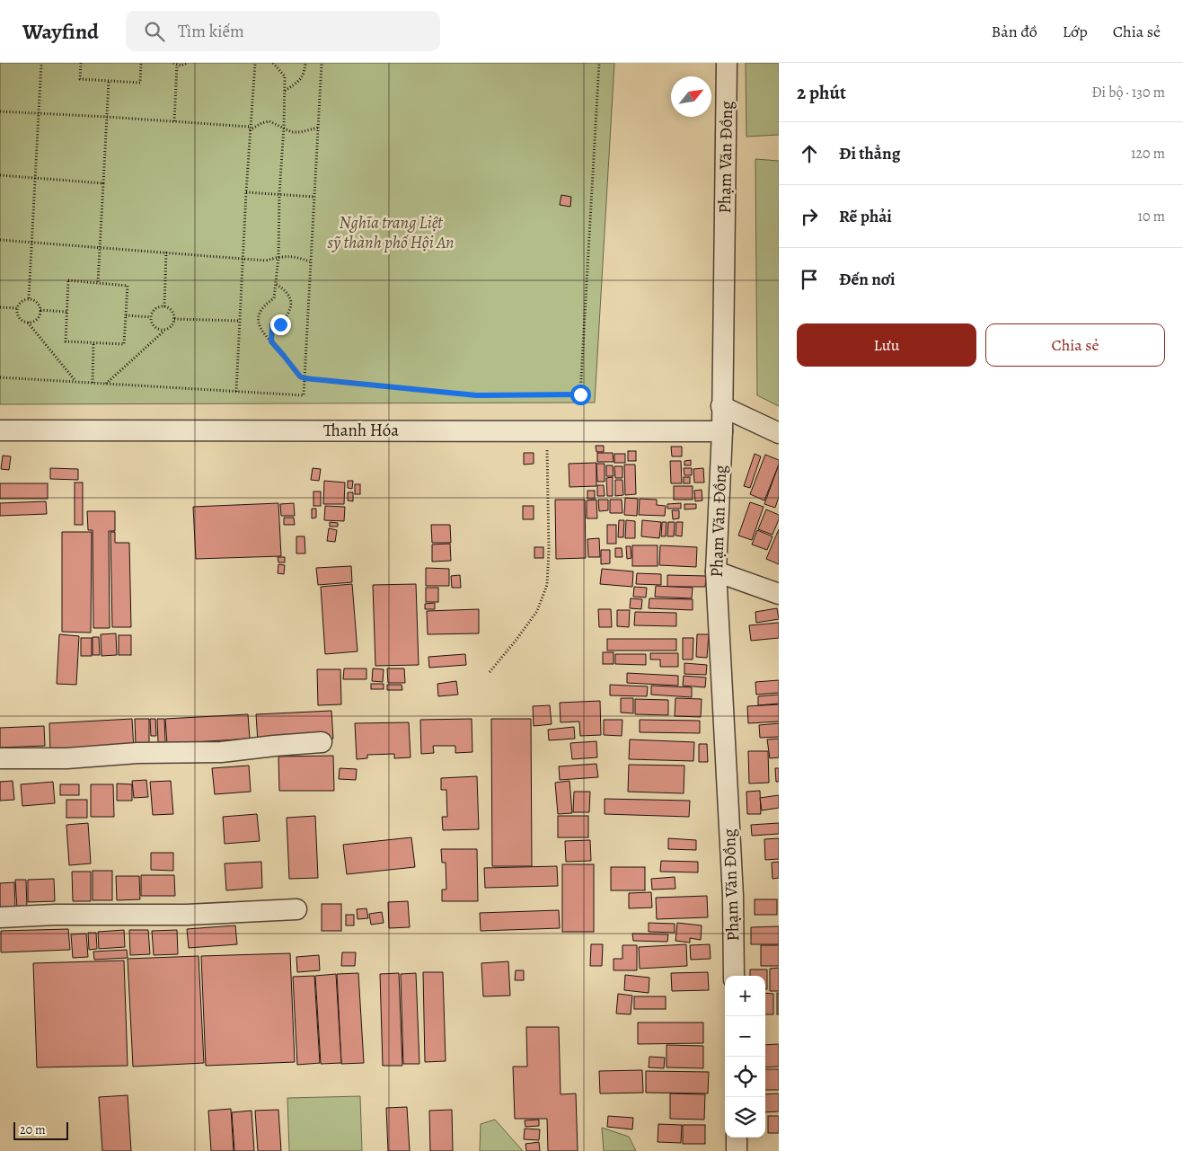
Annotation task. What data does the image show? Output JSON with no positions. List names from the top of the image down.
{
  "streets": {
    "street": ["Phạm Văn Đồng", "Thanh Hóa"]
  },
  "crossings": [
    ["Phạm Văn Đồng", "Thanh Hóa"]
  ],
  "parks": ["Nghĩa trang Liệt sỹ thành phố Hội An"],
  "scale_bar": "20 m",
  "north": "top right",
  "page": {
    "header": "Wayfind",
    "search": "Tìm kiếm",
    "nav": ["Bản đồ", "Lớp", "Chia sẻ"],
    "heading": ["2 phút", "Đi bộ · 130 m"],
    "list": [
      ["Đi thẳng", "120 m"],
      ["Rẽ phải", "10 m"],
      "Đến nơi"
    ],
    "buttons": ["Lưu", "Chia sẻ"],
    "map_buttons": ["+", "−"],
    "scale": "20 m"
  }
}
